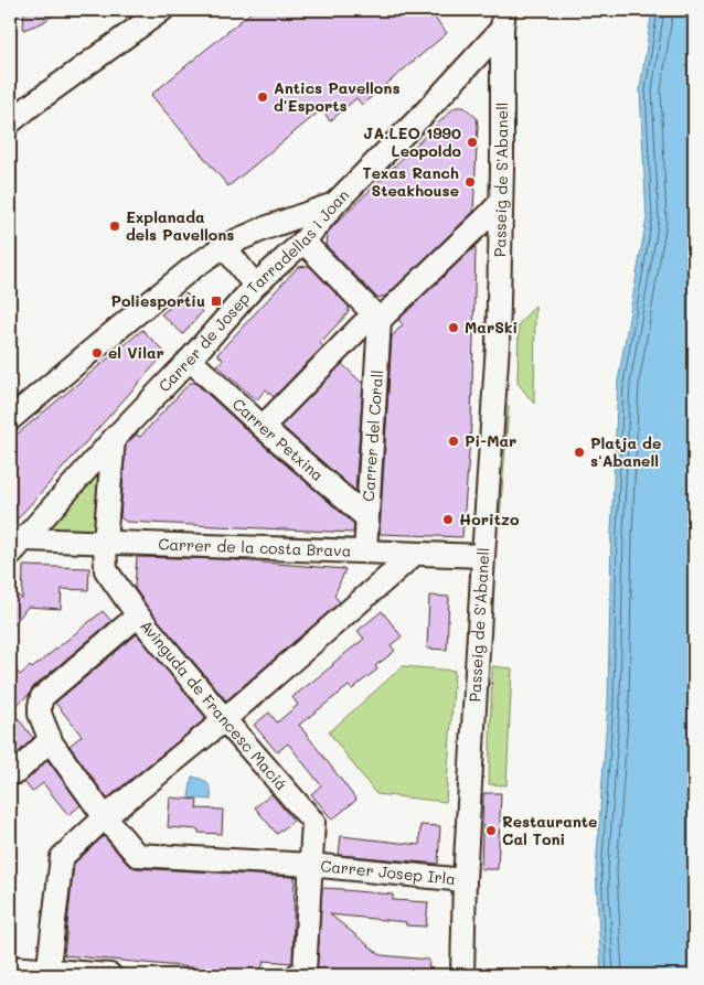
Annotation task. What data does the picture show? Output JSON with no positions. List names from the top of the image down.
{
  "streets": {
    "street": [
      "Passeig de S'Abanell",
      "Carrer de Josep Tarradellas i Joan",
      "Carrer del Corall",
      "Carrer Petxina",
      "Carrer de la costa Brava",
      "Avinguda de Francesc Maciá",
      "Carrer Josep Irla"
    ]
  },
  "crossings": [
    ["Passeig de S'Abanell", "Carrer de Josep Tarradellas i Joan"],
    ["Passeig de S'Abanell", "Carrer de la costa Brava"],
    ["Passeig de S'Abanell", "Carrer Josep Irla"],
    ["Carrer de Josep Tarradellas i Joan", "Carrer Petxina"],
    ["Carrer de Josep Tarradellas i Joan", "Carrer de la costa Brava"],
    ["Carrer de Josep Tarradellas i Joan", "Avinguda de Francesc Maciá"],
    ["Carrer del Corall", "Carrer Petxina"],
    ["Carrer del Corall", "Carrer de la costa Brava"],
    ["Carrer de la costa Brava", "Avinguda de Francesc Maciá"],
    ["Avinguda de Francesc Maciá", "Carrer Josep Irla"]
  ],
  "places": {
    "other": [
      "Antics Pavellons d'Esports",
      "JA.LEO 1990 Leopoldo",
      "Texas Ranch Steakhouse",
      "Explanada dels Pavellons",
      "MarSki",
      "el Vilar",
      "Pi-Mar",
      "Platja de s'Abanell",
      "Horitzo",
      "Restaurante Cal Toni"
    ],
    "transit": ["Poliesportiu"]
  }
}
